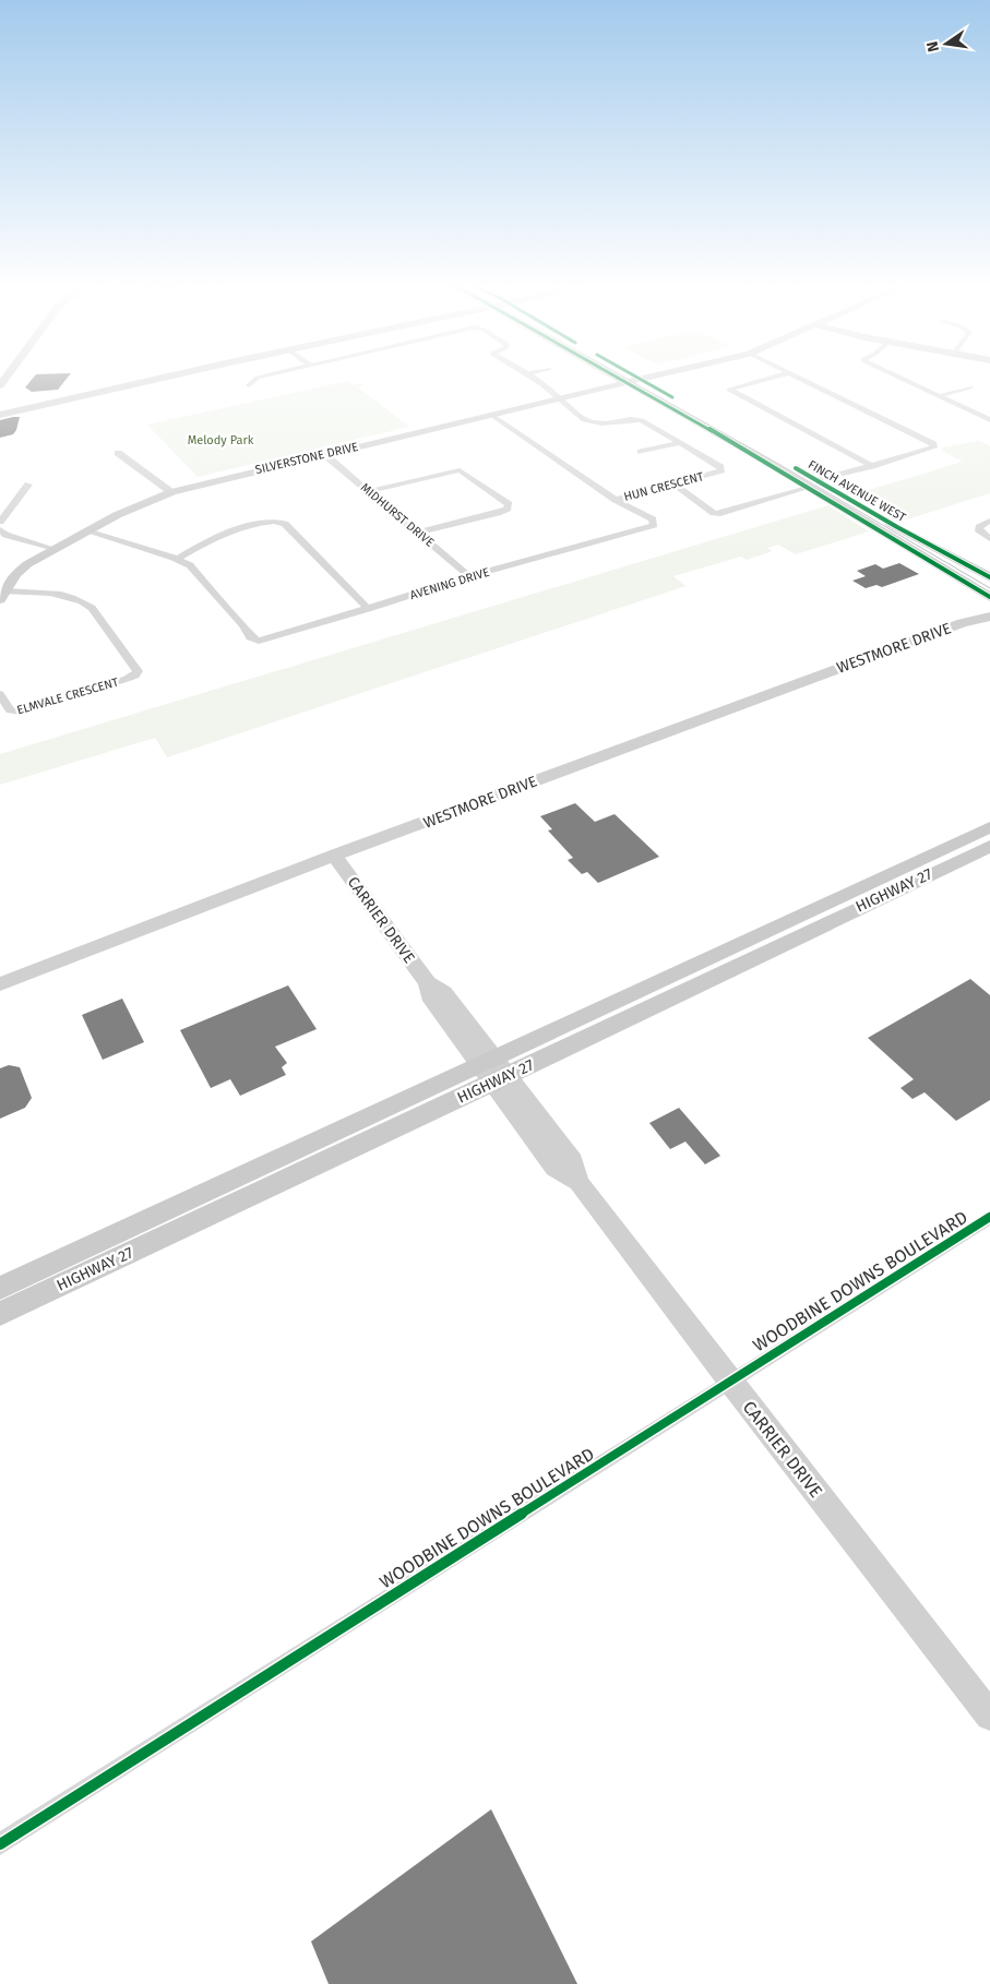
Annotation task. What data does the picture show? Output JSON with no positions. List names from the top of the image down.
{
  "streets": {
    "main road": [
      "SILVERSTONE DRIVE",
      "FINCH AVENUE WEST",
      "WESTMORE DRIVE",
      "HIGHWAY 27",
      "CARRIER DRIVE"
    ],
    "street": [
      "HUN CRESCENT",
      "MIDHURST DRIVE",
      "AVENING DRIVE",
      "ELMVALE CRESCENT",
      "WOODBINE DOWNS BOULEVARD"
    ]
  },
  "crossings": [
    ["SILVERSTONE DRIVE", "HUN CRESCENT"],
    ["SILVERSTONE DRIVE", "FINCH AVENUE WEST"],
    ["SILVERSTONE DRIVE", "MIDHURST DRIVE"],
    ["SILVERSTONE DRIVE", "AVENING DRIVE"],
    ["SILVERSTONE DRIVE", "ELMVALE CRESCENT"],
    ["HUN CRESCENT", "AVENING DRIVE"],
    ["MIDHURST DRIVE", "AVENING DRIVE"],
    ["WESTMORE DRIVE", "CARRIER DRIVE"],
    ["HIGHWAY 27", "CARRIER DRIVE"],
    ["CARRIER DRIVE", "WOODBINE DOWNS BOULEVARD"]
  ],
  "parks": ["Melody Park"],
  "north": "left"
}
